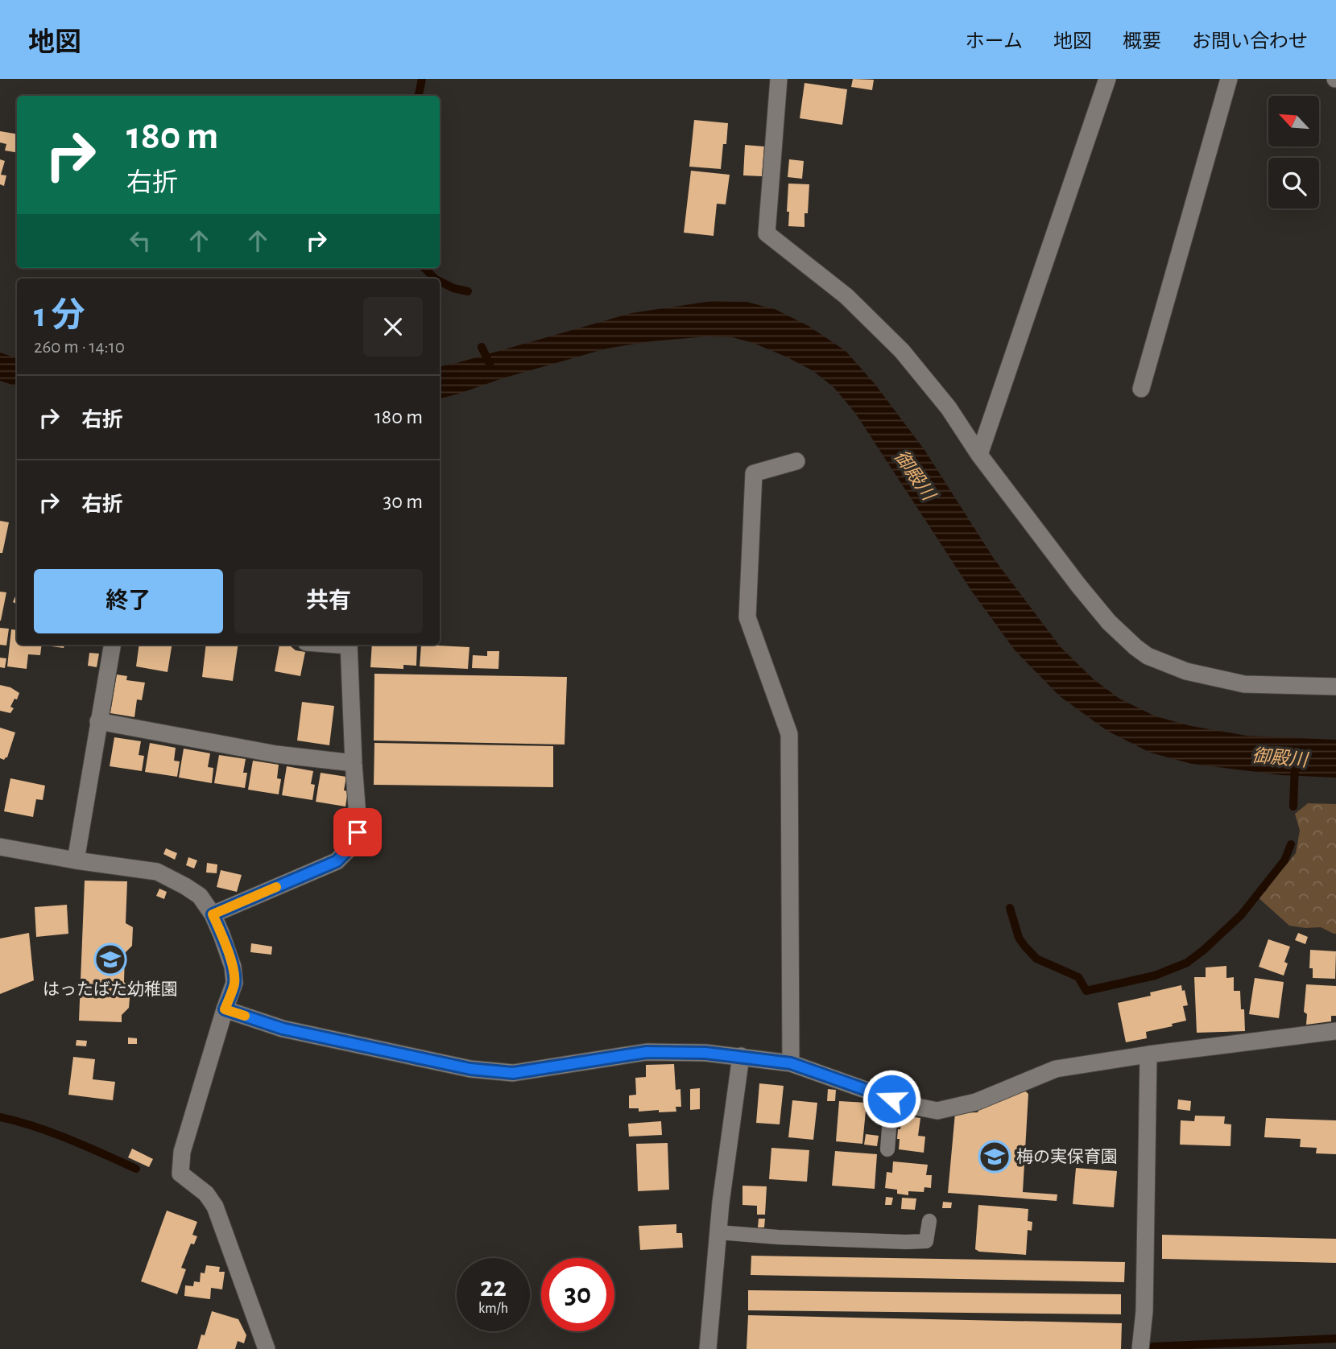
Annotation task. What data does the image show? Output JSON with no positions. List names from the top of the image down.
{
  "water": ["御殿川"],
  "places": {
    "school or university": ["はったばた幼稚園", "梅の実保育園"]
  },
  "north": "top left",
  "page": {
    "header": "地図",
    "nav": [
      "ホーム",
      "地図",
      "概要",
      "お問い合わせ"
    ],
    "turn": ["180 m", "右折"],
    "heading": ["1 分", "260 m · 14:10"],
    "list": [
      {
        "name": "右折",
        "value": "180 m"
      },
      {
        "name": "右折",
        "value": "30 m"
      }
    ],
    "buttons": ["終了", "共有"],
    "speed": "22 km/h",
    "limit": "30"
  }
}
